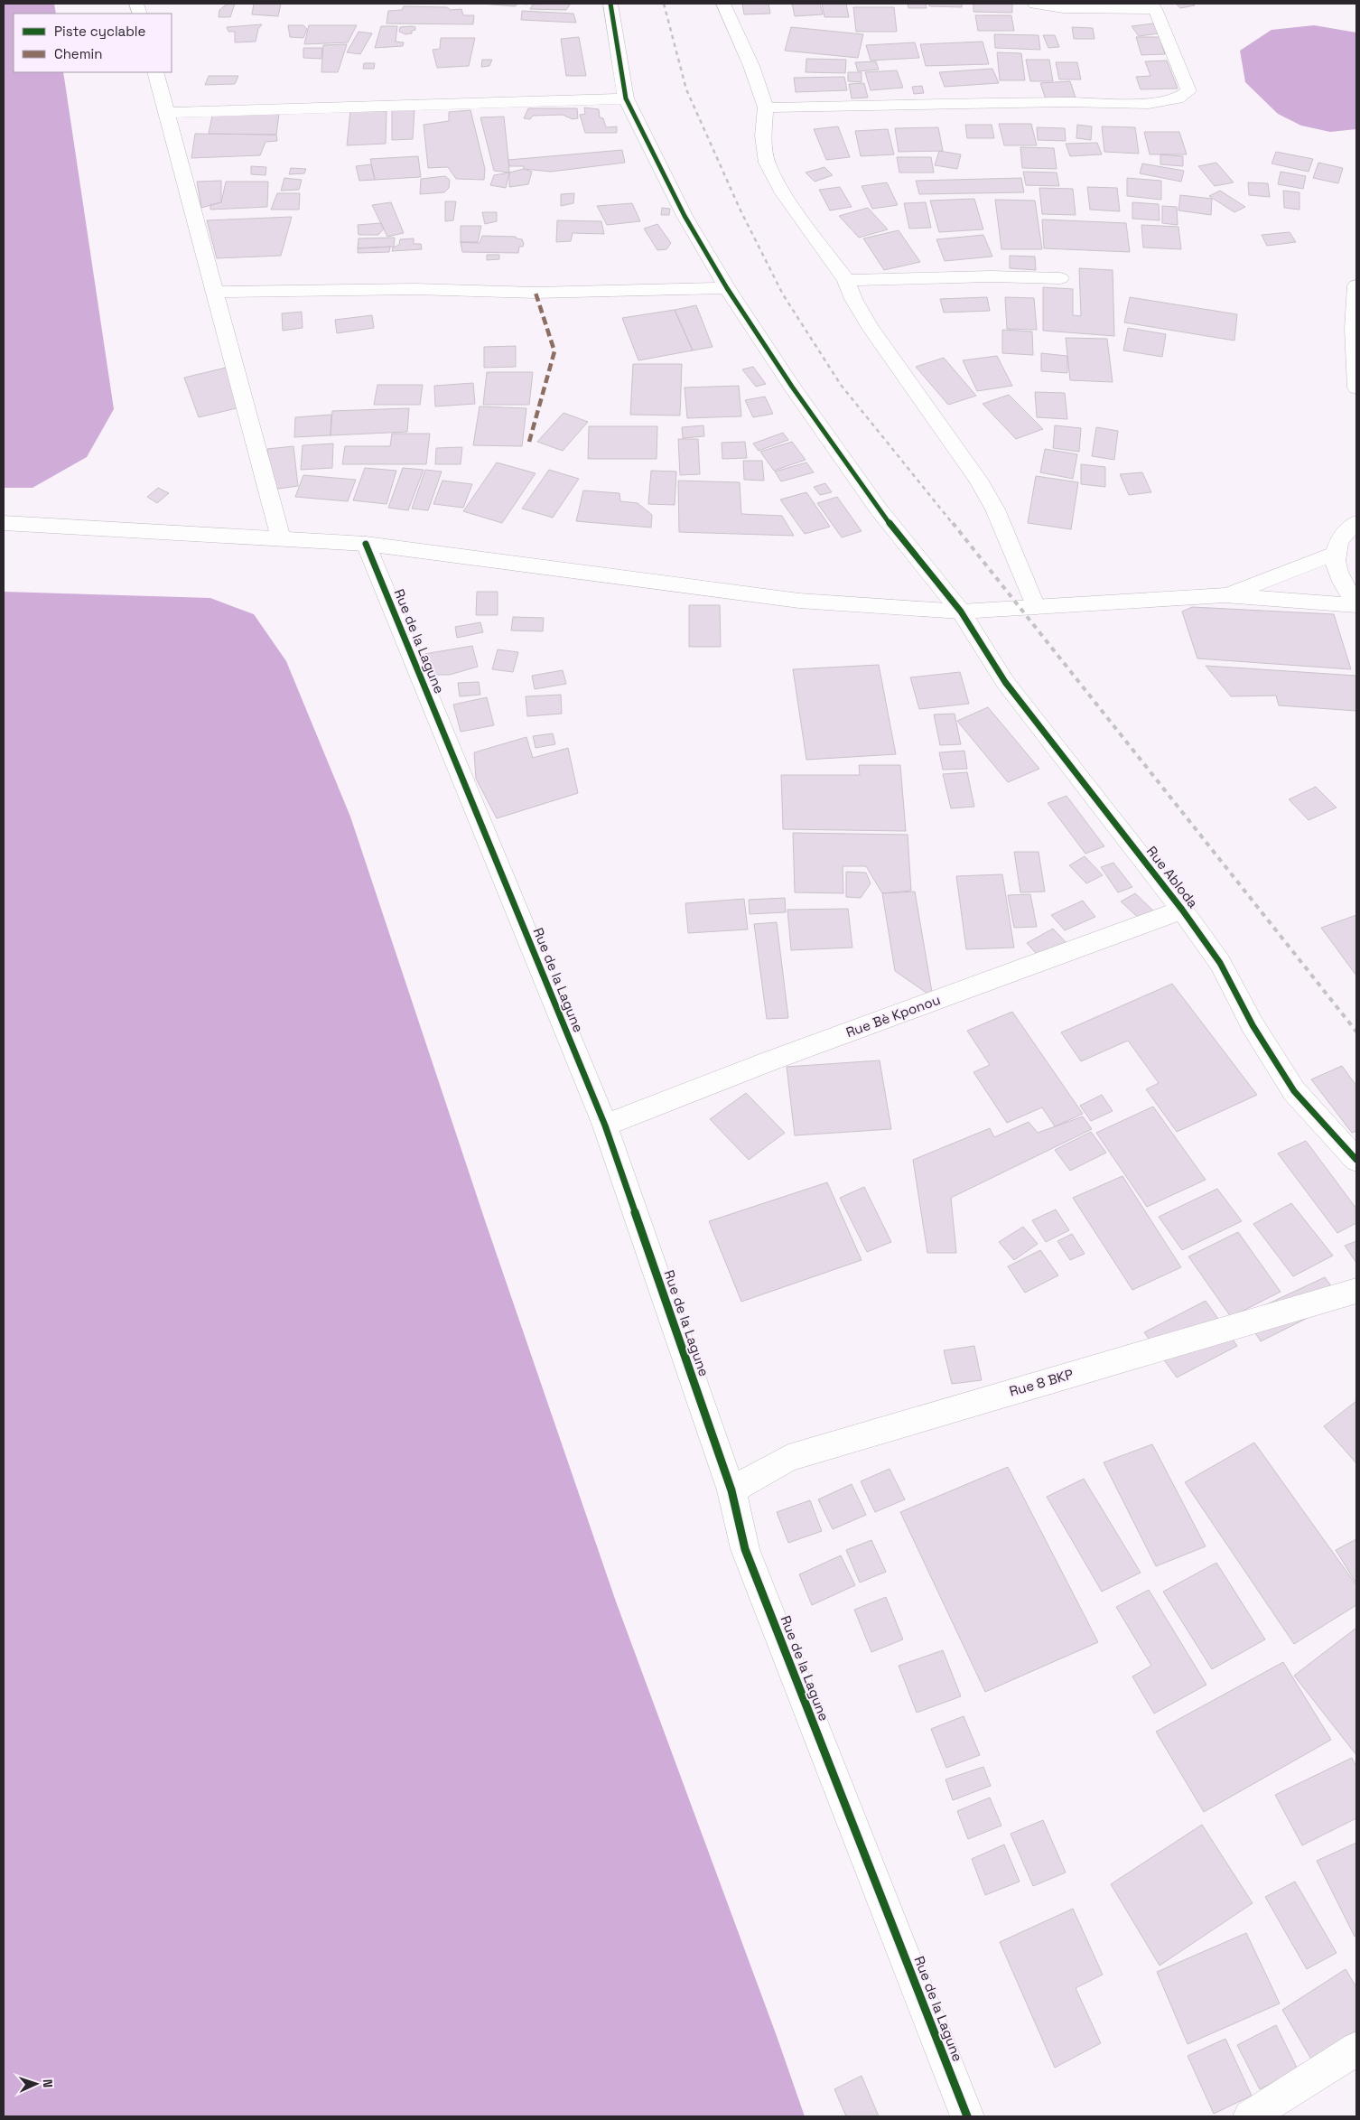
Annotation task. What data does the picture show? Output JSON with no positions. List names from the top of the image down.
{
  "streets": {
    "street": [
      "Rue de la Lagune",
      "Rue Abloda",
      "Rue Bè Kponou",
      "Rue 8 BKP"
    ]
  },
  "crossings": [
    ["Rue de la Lagune", "Rue Bè Kponou"],
    ["Rue de la Lagune", "Rue 8 BKP"],
    ["Rue Abloda", "Rue Bè Kponou"]
  ],
  "legend": ["Piste cyclable", "Chemin"],
  "north": "right"
}
